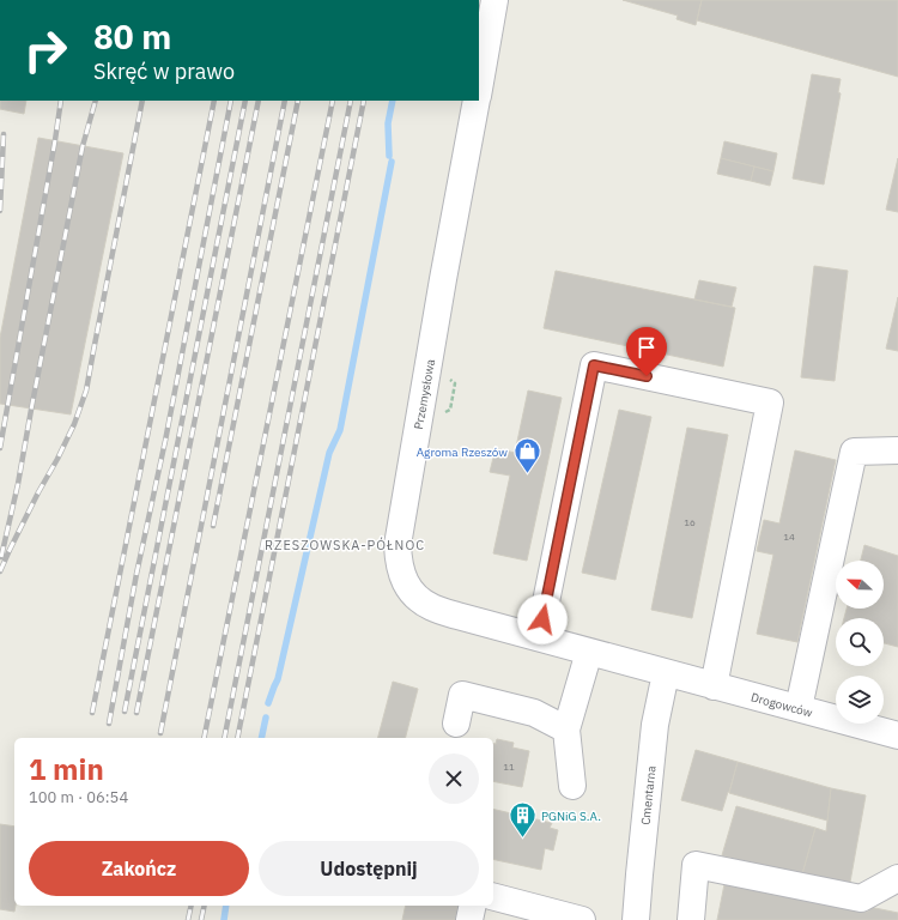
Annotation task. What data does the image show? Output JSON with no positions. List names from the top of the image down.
{
  "streets": {
    "street": ["Przemysłowa", "Drogowców", "Cmentarna"]
  },
  "crossings": [
    ["Przemysłowa", "Drogowców"],
    ["Przemysłowa", "Cmentarna"],
    ["Drogowców", "Cmentarna"]
  ],
  "districts": ["RZESZOWSKA-PÓŁNOC"],
  "places": {
    "shop": ["Agroma Rzeszów"],
    "building": ["PGNiG S.A."]
  },
  "house_numbers": ["16", "14", "11"],
  "north": "left",
  "page": {
    "turn": ["80 m", "Skręć w prawo"],
    "heading": ["1 min", "100 m · 06:54"],
    "buttons": ["Zakończ", "Udostępnij"]
  }
}
